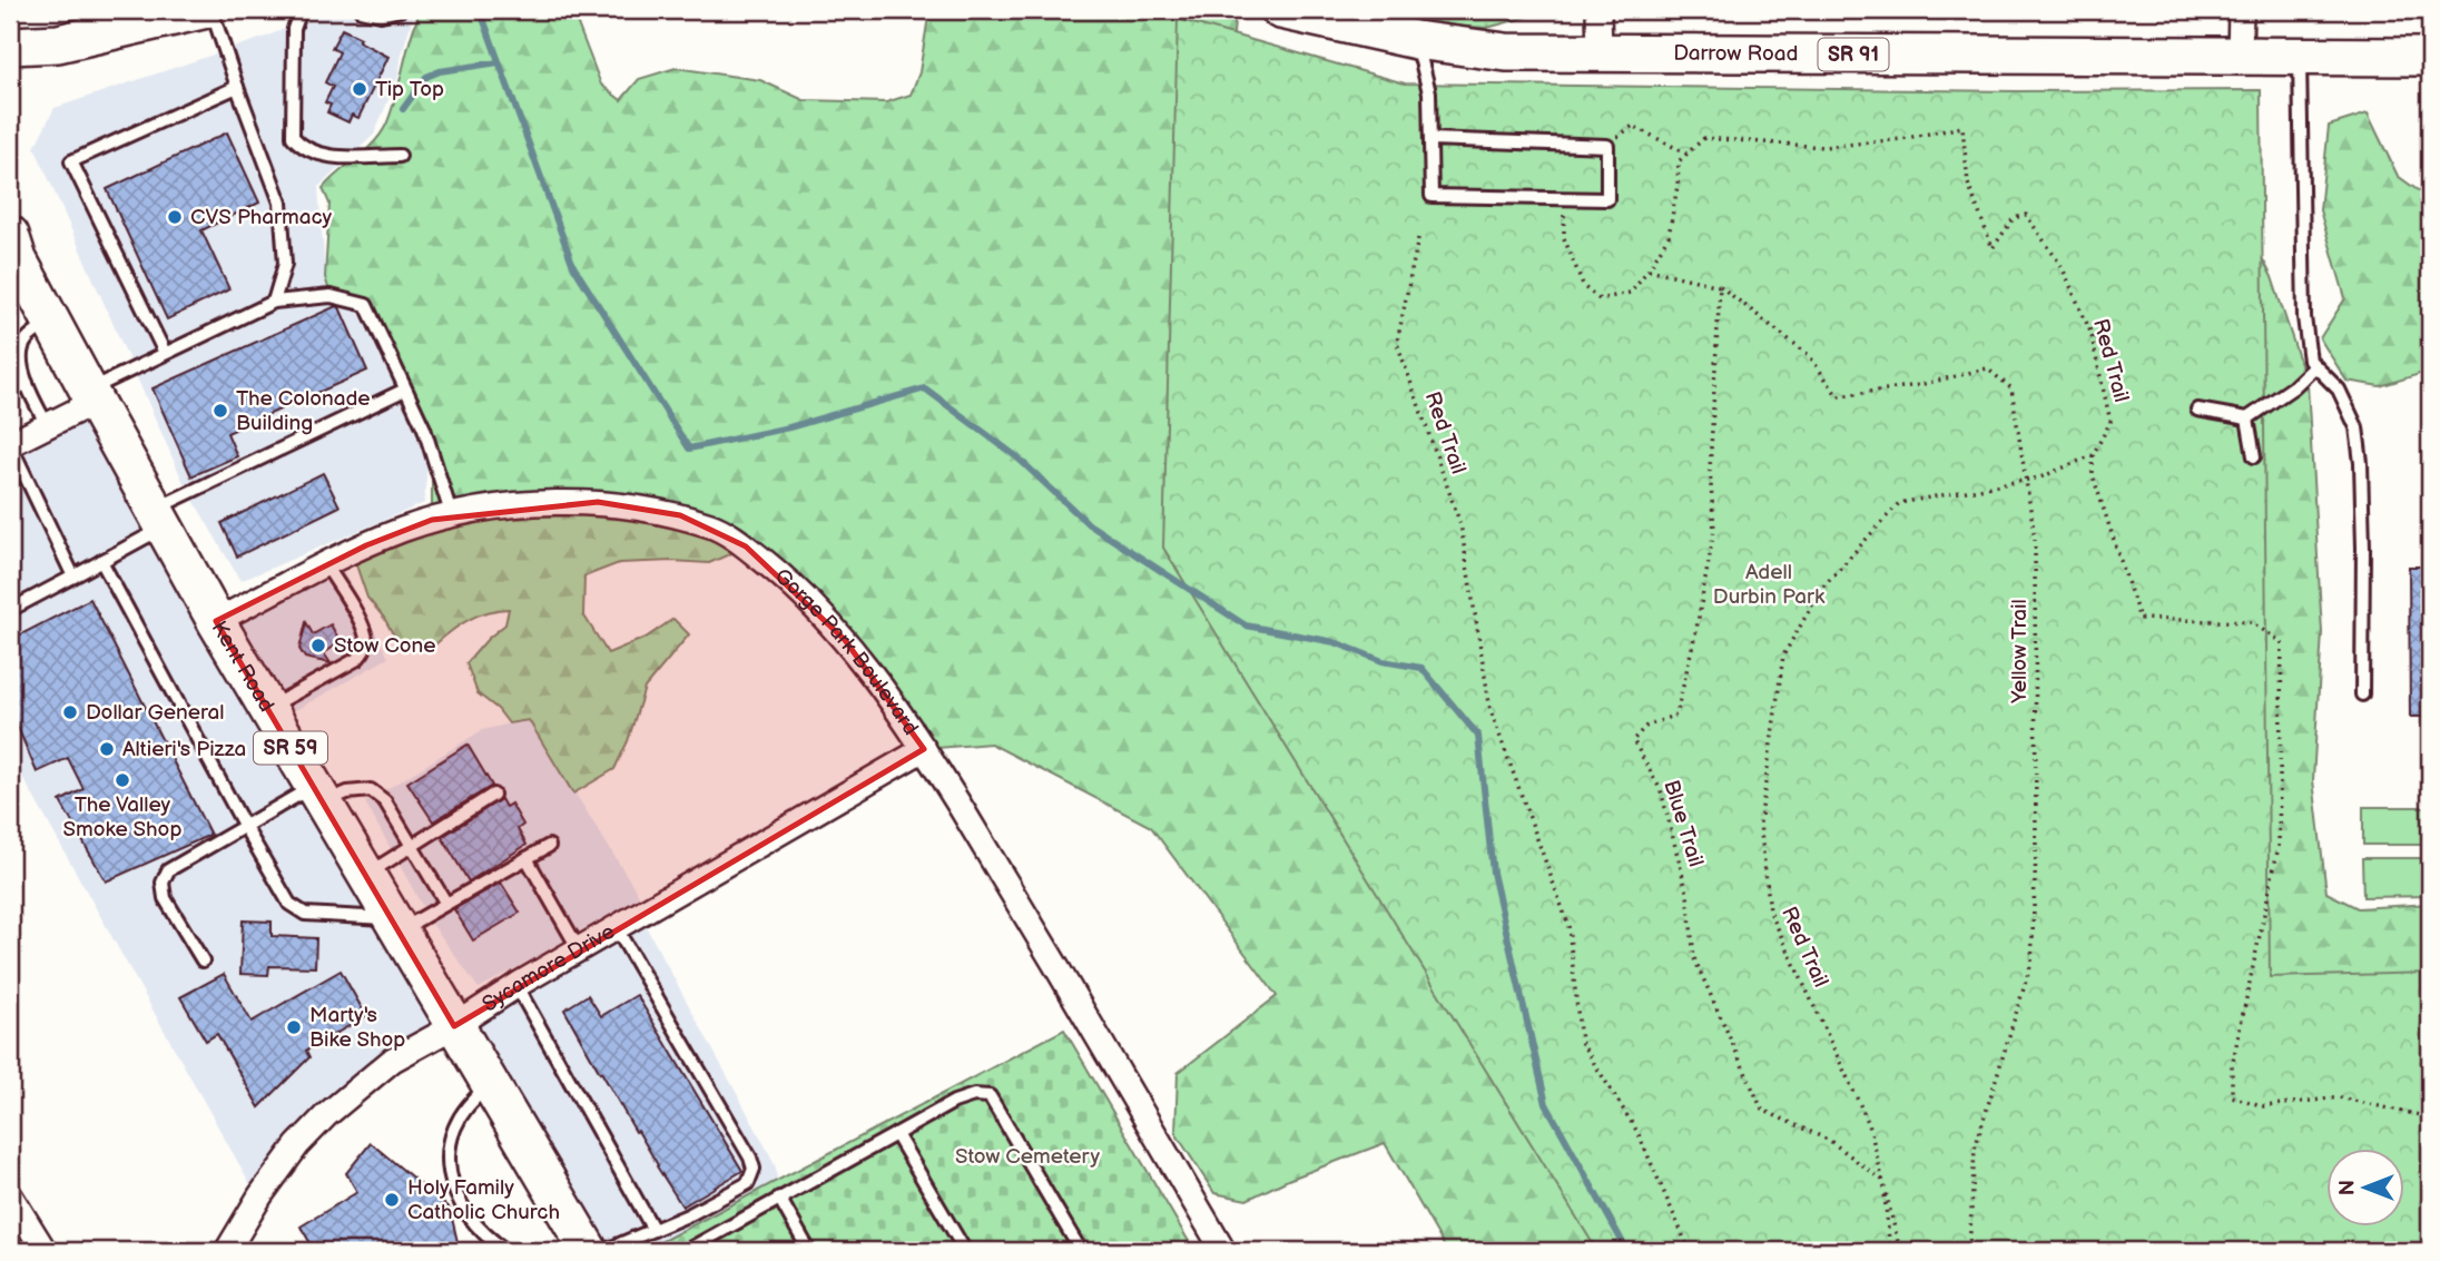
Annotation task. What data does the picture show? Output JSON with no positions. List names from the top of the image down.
{
  "streets": {
    "main road": [
      "Darrow Road",
      "SR 91",
      "Kent Road",
      "SR 59"
    ],
    "street": ["Gorge Park Boulevard", "Sycamore Drive"],
    "path": ["Red Trail", "Yellow Trail", "Blue Trail"]
  },
  "crossings": [
    ["Red Trail", "Yellow Trail"],
    ["Red Trail", "Blue Trail"],
    ["Yellow Trail", "Blue Trail"],
    ["Gorge Park Boulevard", "Kent Road"],
    ["Gorge Park Boulevard", "Sycamore Drive"],
    ["Kent Road", "Sycamore Drive"]
  ],
  "parks": ["Adell Durbin Park", "Stow Cemetery"],
  "places": [
    "Tip Top",
    "CVS Pharmacy",
    "The Colonade Building",
    "Stow Cone",
    "Dollar General",
    "Altieri's Pizza",
    "The Valley Smoke Shop",
    "Marty's Bike Shop",
    "Holy Family Catholic Church"
  ],
  "north": "left"
}
